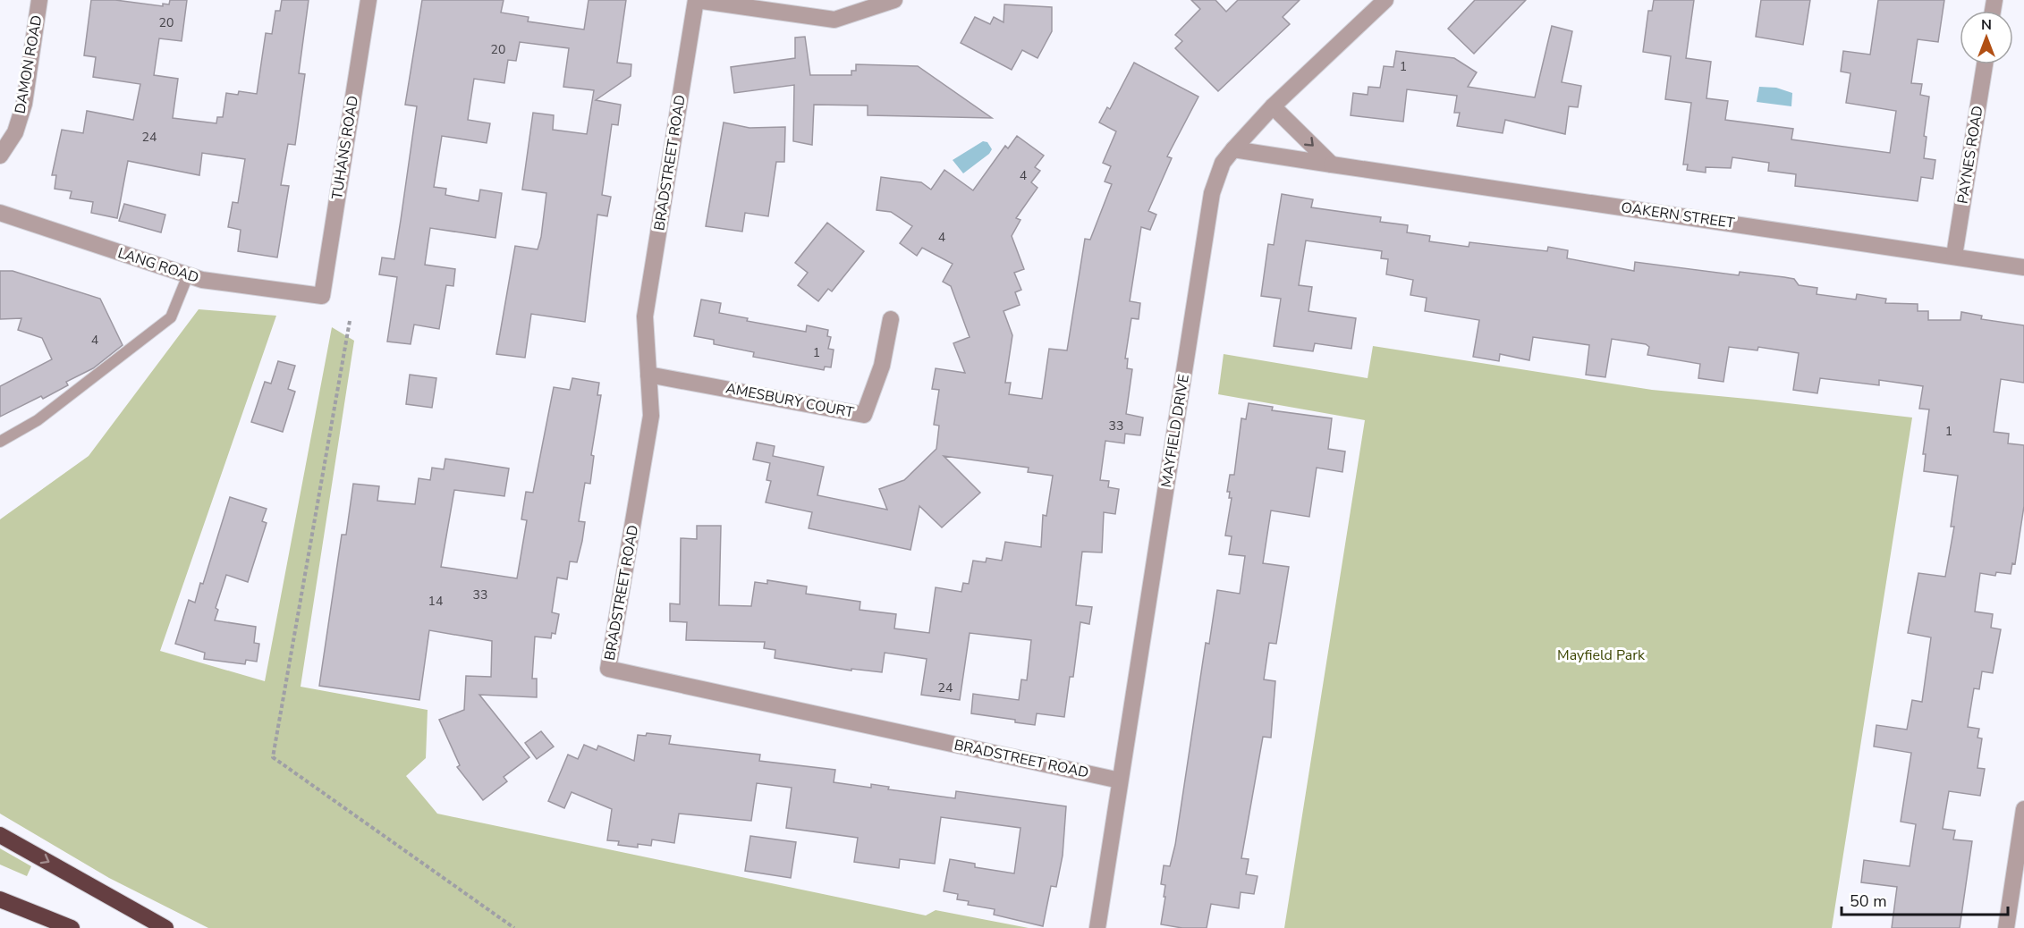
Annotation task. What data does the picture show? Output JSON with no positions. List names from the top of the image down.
{
  "streets": {
    "street": [
      "DAMON ROAD",
      "TUHANS ROAD",
      "PAYNES ROAD",
      "BRADSTREET ROAD",
      "OAKERN STREET",
      "LANG ROAD",
      "AMESBURY COURT",
      "MAYFIELD DRIVE"
    ]
  },
  "crossings": [
    ["TUHANS ROAD", "LANG ROAD"],
    ["PAYNES ROAD", "OAKERN STREET"],
    ["BRADSTREET ROAD", "AMESBURY COURT"],
    ["BRADSTREET ROAD", "MAYFIELD DRIVE"],
    ["OAKERN STREET", "MAYFIELD DRIVE"]
  ],
  "parks": ["Mayfield Park"],
  "house_numbers": [
    "20",
    "20",
    "1",
    "24",
    "4",
    "4",
    "4",
    "1",
    "33",
    "1",
    "33",
    "14",
    "24"
  ],
  "scale_bar": "50 m",
  "north": "top"
}
